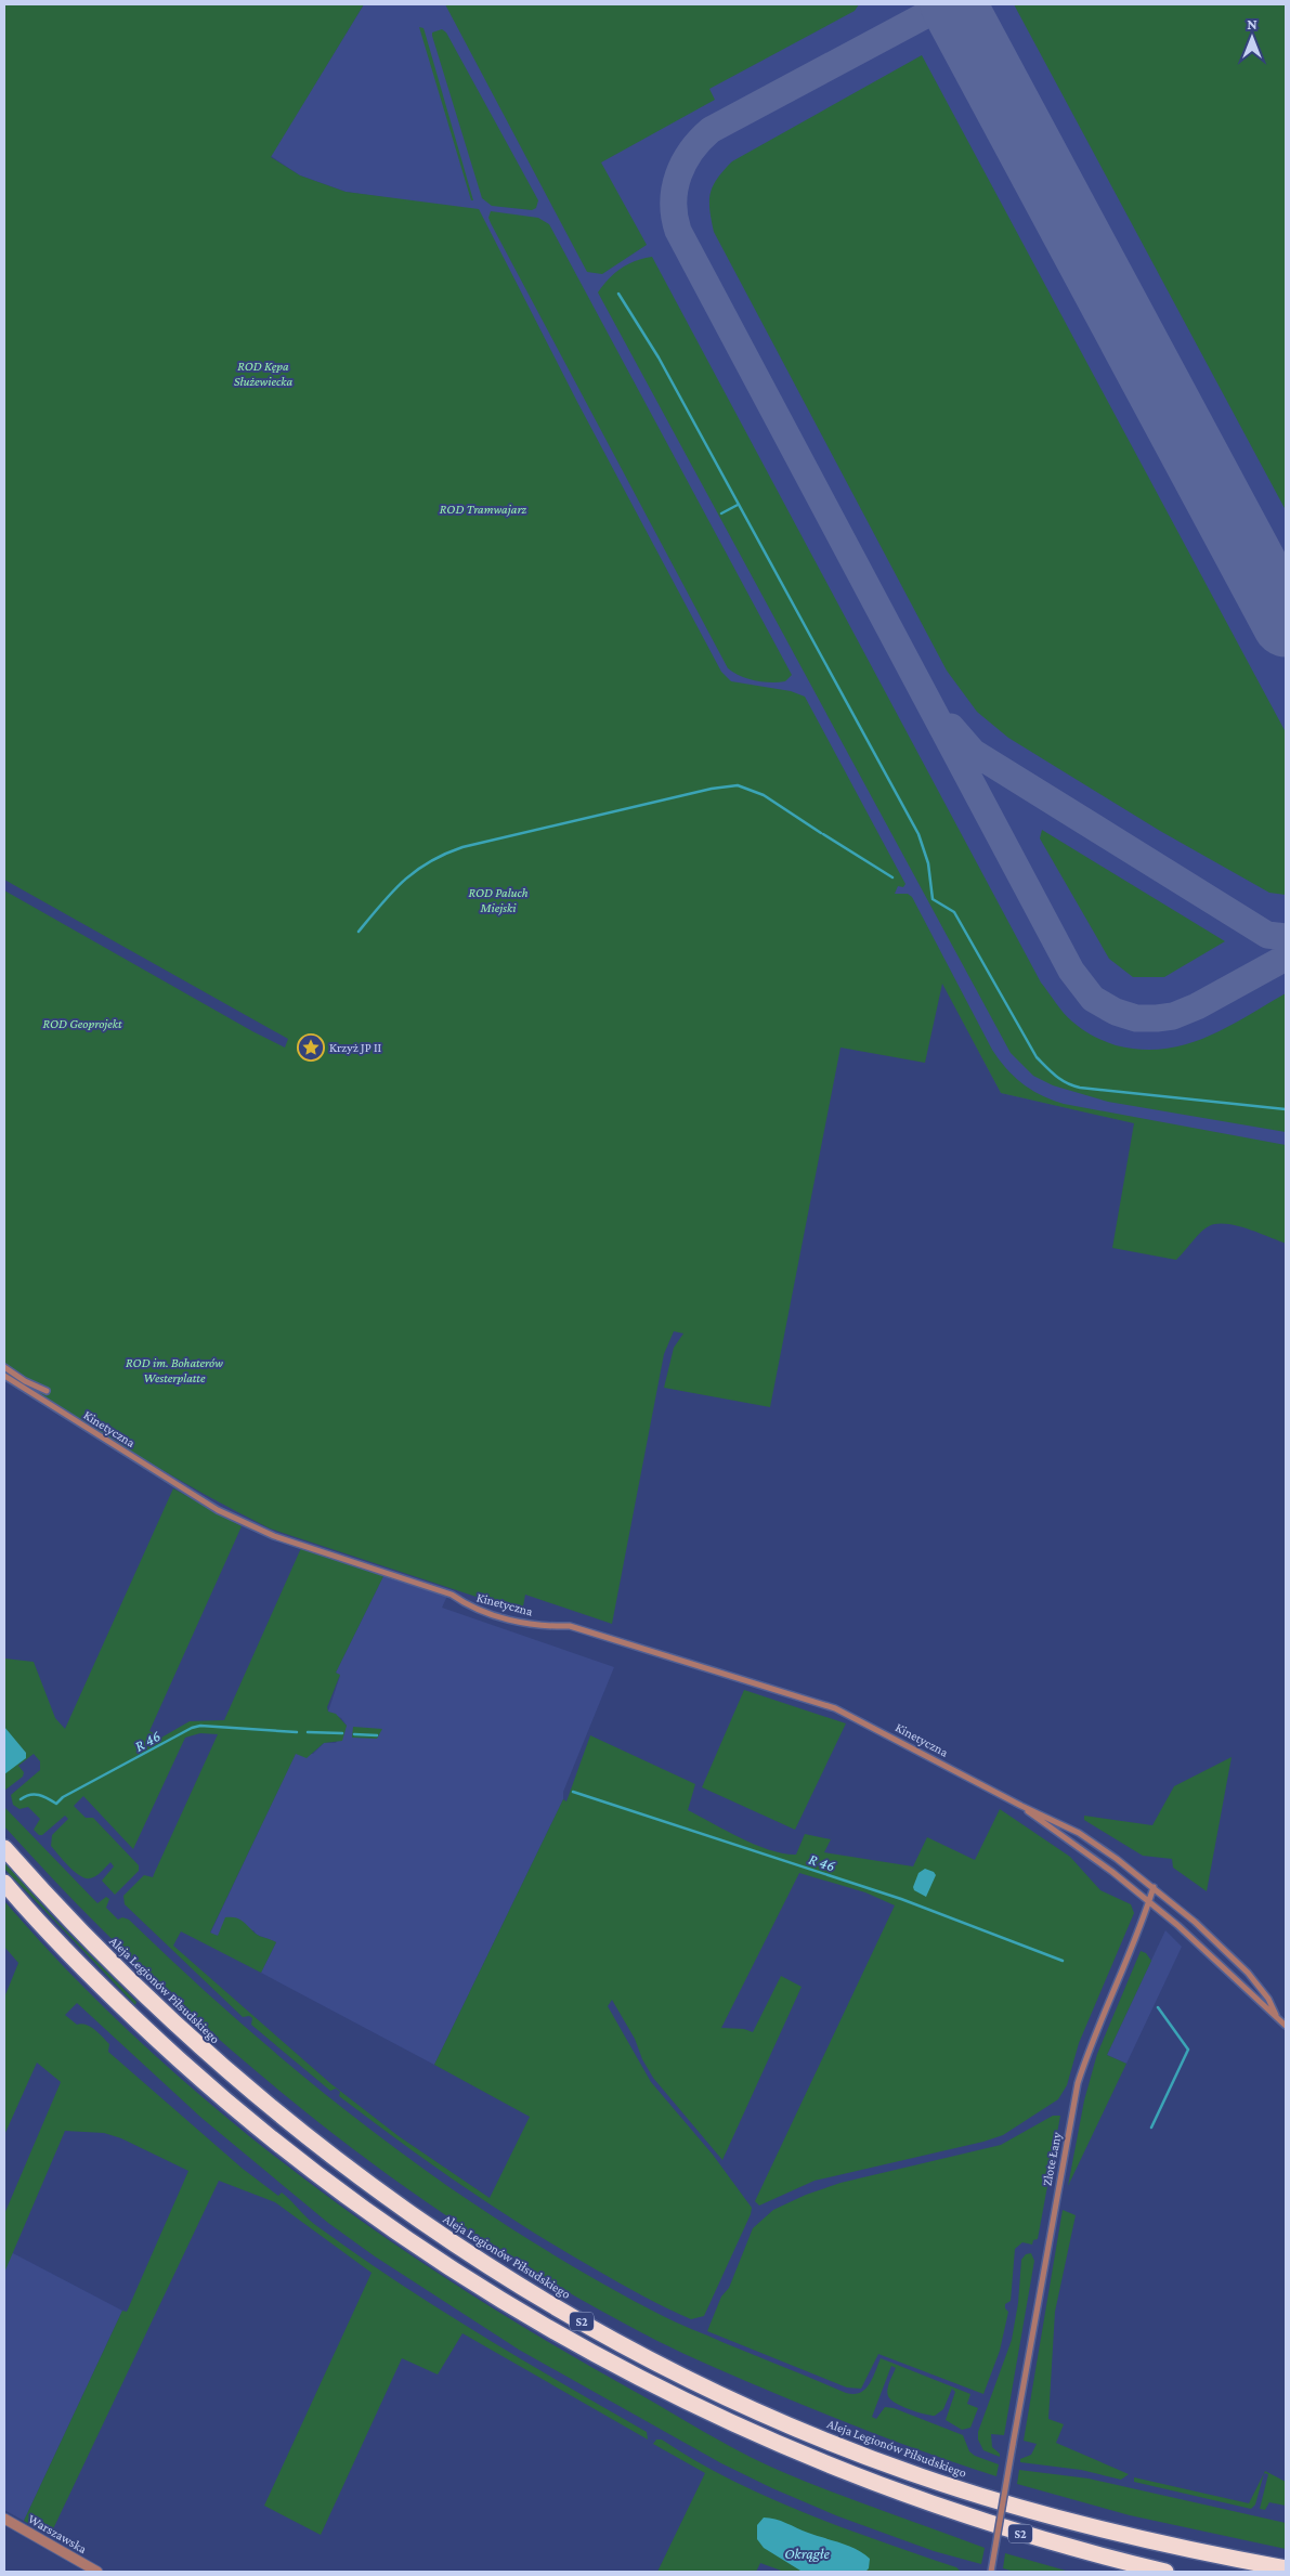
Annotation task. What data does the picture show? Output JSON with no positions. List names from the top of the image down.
{
  "streets": {
    "highway": ["Aleja Legionów Piłsudskiego", "S2"],
    "street": ["Kinetyczna", "Złote Łany", "Warszawska"]
  },
  "crossings": [
    ["Kinetyczna", "Złote Łany"]
  ],
  "water": ["R 46", "Okrągłe"],
  "parks": [
    "ROD Kępa Służewiecka",
    "ROD Tramwajarz",
    "ROD Paluch Miejski",
    "ROD Geoprojekt",
    "ROD im. Bohaterów Westerplatte"
  ],
  "places": {
    "place": ["Krzyż JP II"]
  },
  "north": "top"
}
